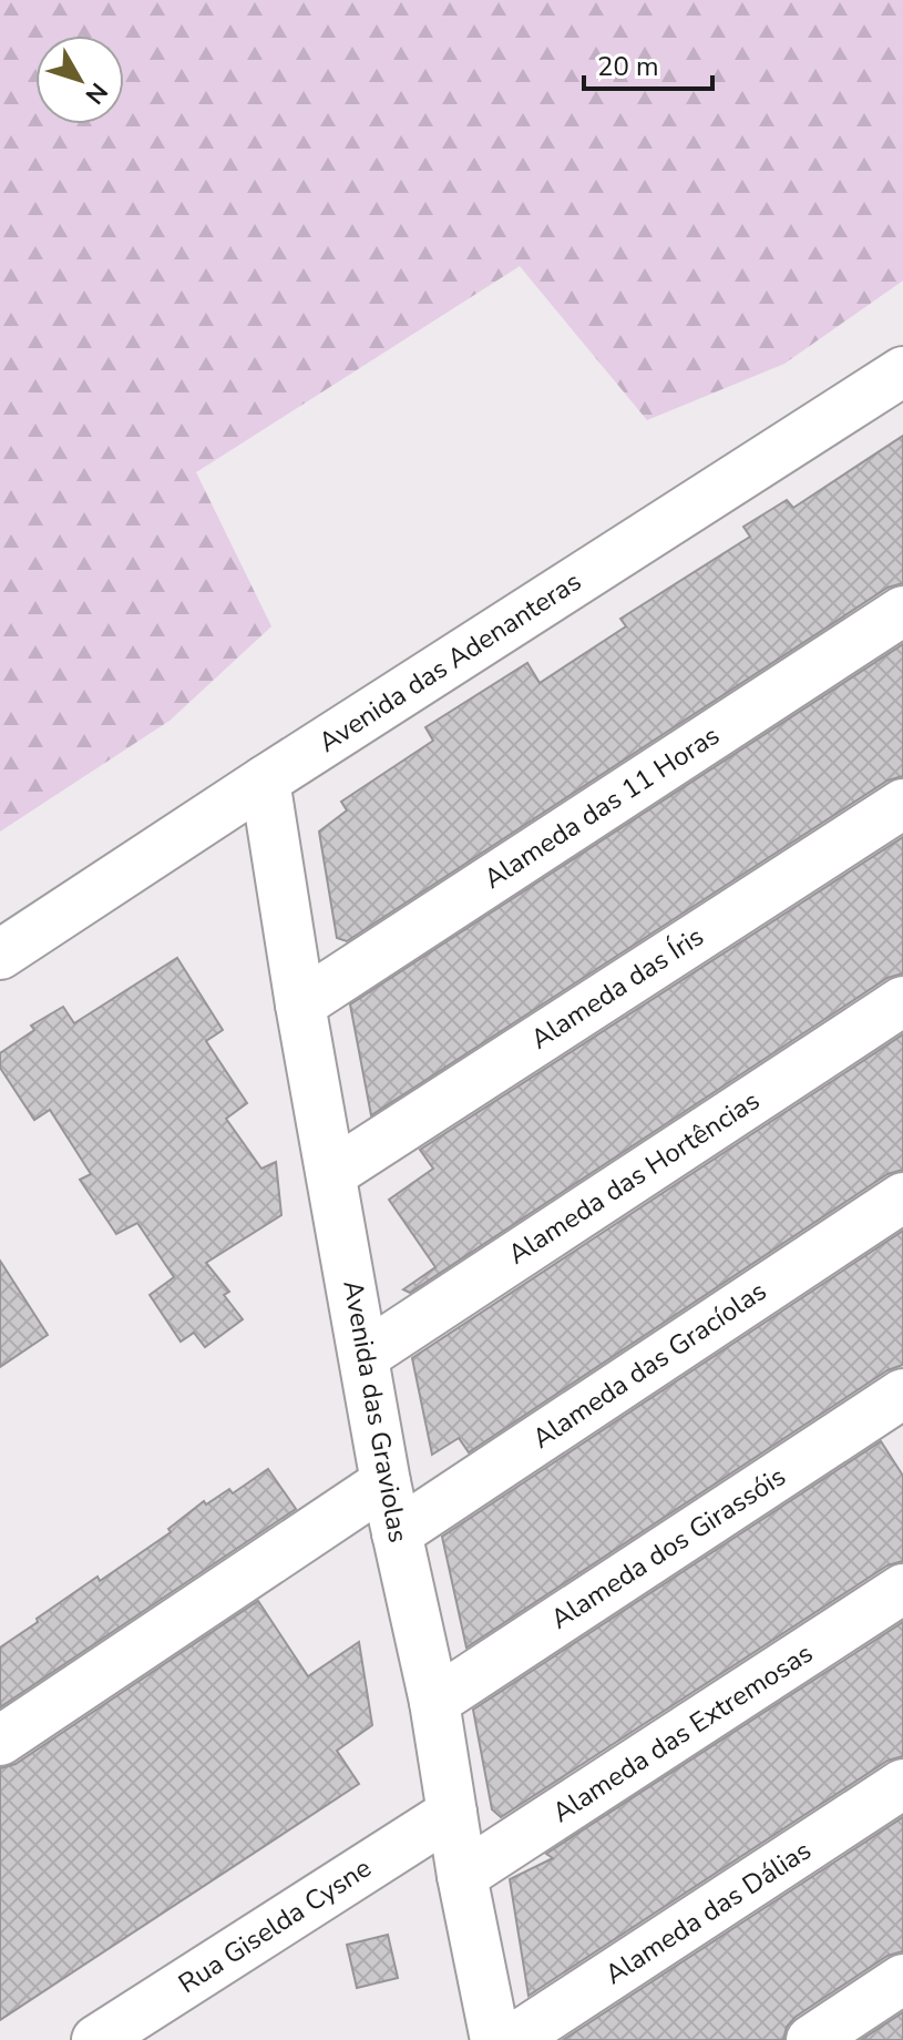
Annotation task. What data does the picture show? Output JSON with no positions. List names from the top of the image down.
{
  "streets": {
    "street": [
      "Avenida das Adenanteras",
      "Alameda das 11 Horas",
      "Alameda das Íris",
      "Alameda das Hortências",
      "Alameda das Gracíolas",
      "Avenida das Graviolas",
      "Alameda dos Girassóis",
      "Alameda das Extremosas",
      "Alameda das Dálias",
      "Rua Giselda Cysne"
    ]
  },
  "crossings": [
    ["Avenida das Adenanteras", "Avenida das Graviolas"],
    ["Alameda das 11 Horas", "Avenida das Graviolas"],
    ["Alameda das Íris", "Avenida das Graviolas"],
    ["Alameda das Hortências", "Avenida das Graviolas"],
    ["Alameda das Gracíolas", "Avenida das Graviolas"],
    ["Avenida das Graviolas", "Alameda dos Girassóis"],
    ["Avenida das Graviolas", "Alameda das Extremosas"],
    ["Avenida das Graviolas", "Rua Giselda Cysne"]
  ],
  "scale_bar": "20 m",
  "north": "bottom right"
}
